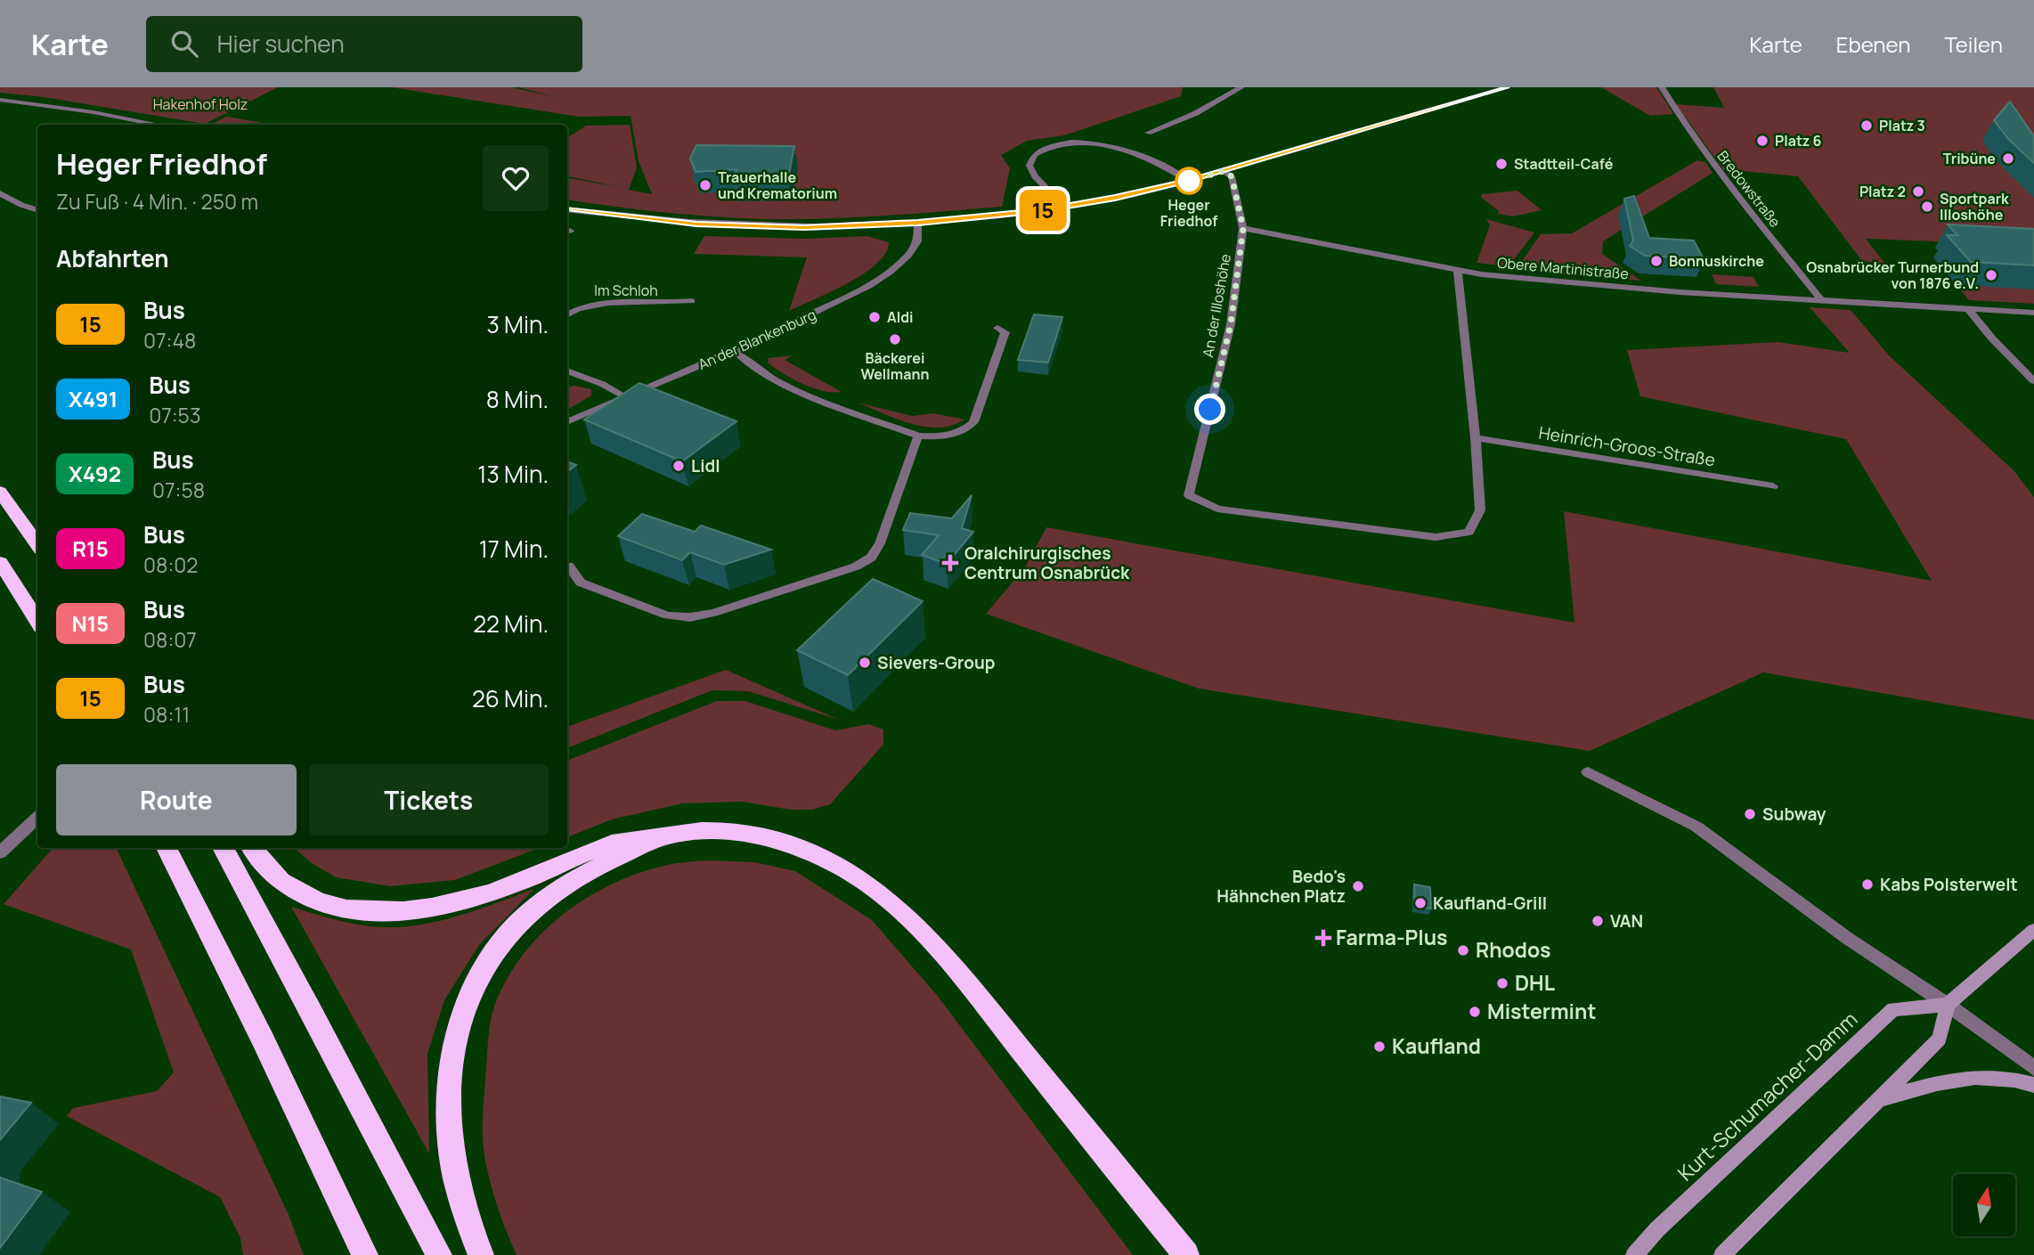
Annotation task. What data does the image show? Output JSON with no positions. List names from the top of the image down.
{
  "streets": {
    "main road": ["Kurt-Schumacher-Damm"],
    "street": [
      "Bredowstraße",
      "Obere Martinistraße",
      "Im Schloh",
      "An der Illoshöhe",
      "An der Blankenburg",
      "Heinrich-Groos-Straße"
    ]
  },
  "crossings": [
    ["Bredowstraße", "Obere Martinistraße"],
    ["Obere Martinistraße", "An der Illoshöhe"],
    ["An der Illoshöhe", "Heinrich-Groos-Straße"]
  ],
  "parks": ["Hakenhof Holz"],
  "places": {
    "other": [
      "Platz 3",
      "Platz 6",
      "Tribüne",
      "Stadtteil-Café",
      "Heger Friedhof",
      "Trauerhalle und Krematorium",
      "Platz 2",
      "Sportpark Illoshöhe",
      "Bonnuskirche",
      "Osnabrücker Turnerbund von 1876 e.V.",
      "Aldi",
      "Bäckerei Wellmann",
      "Lidl",
      "Sievers-Group",
      "Subway",
      "Kabs Polsterwelt",
      "Bedo's Hähnchen Platz",
      "Kaufland-Grill",
      "VAN",
      "Rhodos",
      "DHL",
      "Mistermint",
      "Kaufland"
    ],
    "health": ["Oralchirurgisches Centrum Osnabrück", "Farma-Plus"]
  },
  "lines": ["bus line 15"],
  "north": "top",
  "page": {
    "header": "Karte",
    "search": "Hier suchen",
    "nav": ["Karte", "Ebenen", "Teilen"],
    "on_map": "15",
    "heading": [
      ["Heger Friedhof", "Zu Fuß · 4 Min. · 250 m"],
      "Abfahrten"
    ],
    "list": [
      {
        "mark": "15",
        "name": "Bus",
        "note": "07:48",
        "value": "3 Min."
      },
      {
        "mark": "X491",
        "name": "Bus",
        "note": "07:53",
        "value": "8 Min."
      },
      {
        "mark": "X492",
        "name": "Bus",
        "note": "07:58",
        "value": "13 Min."
      },
      {
        "mark": "R15",
        "name": "Bus",
        "note": "08:02",
        "value": "17 Min."
      },
      {
        "mark": "N15",
        "name": "Bus",
        "note": "08:07",
        "value": "22 Min."
      },
      {
        "mark": "15",
        "name": "Bus",
        "note": "08:11",
        "value": "26 Min."
      }
    ],
    "buttons": ["Route", "Tickets"]
  }
}
